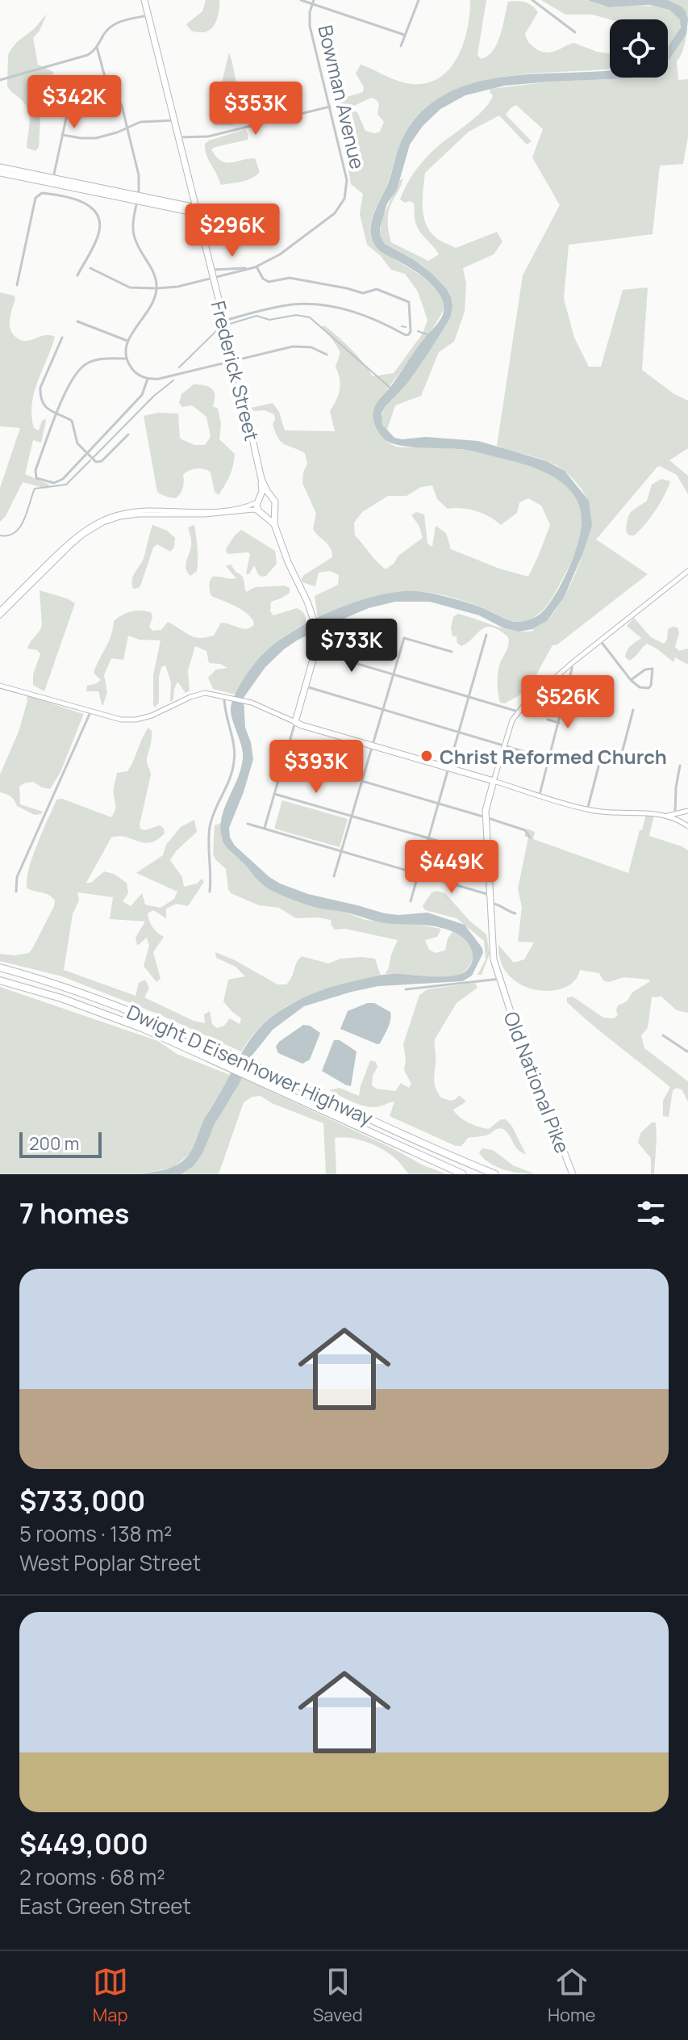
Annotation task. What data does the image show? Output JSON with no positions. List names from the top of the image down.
{
  "streets": {
    "highway": ["Dwight D Eisenhower Highway"],
    "main road": ["Frederick Street", "Old National Pike"],
    "street": ["Bowman Avenue"]
  },
  "crossings": [
    ["Bowman Avenue", "Frederick Street"]
  ],
  "places": ["Christ Reformed Church"],
  "scale_bar": "200 m",
  "page": {
    "price": [
      "$342K",
      "$353K",
      "$296K",
      "$733K",
      "$526K",
      "$393K",
      "$449K"
    ],
    "scale": "200 m",
    "heading": "7 homes",
    "list": [
      {
        "name": "$733,000",
        "note": "5 rooms · 138 m² · West Poplar Street"
      },
      {
        "name": "$449,000",
        "note": "2 rooms · 68 m² · East Green Street"
      }
    ],
    "tabs": ["Map", "Saved", "Home"]
  }
}
